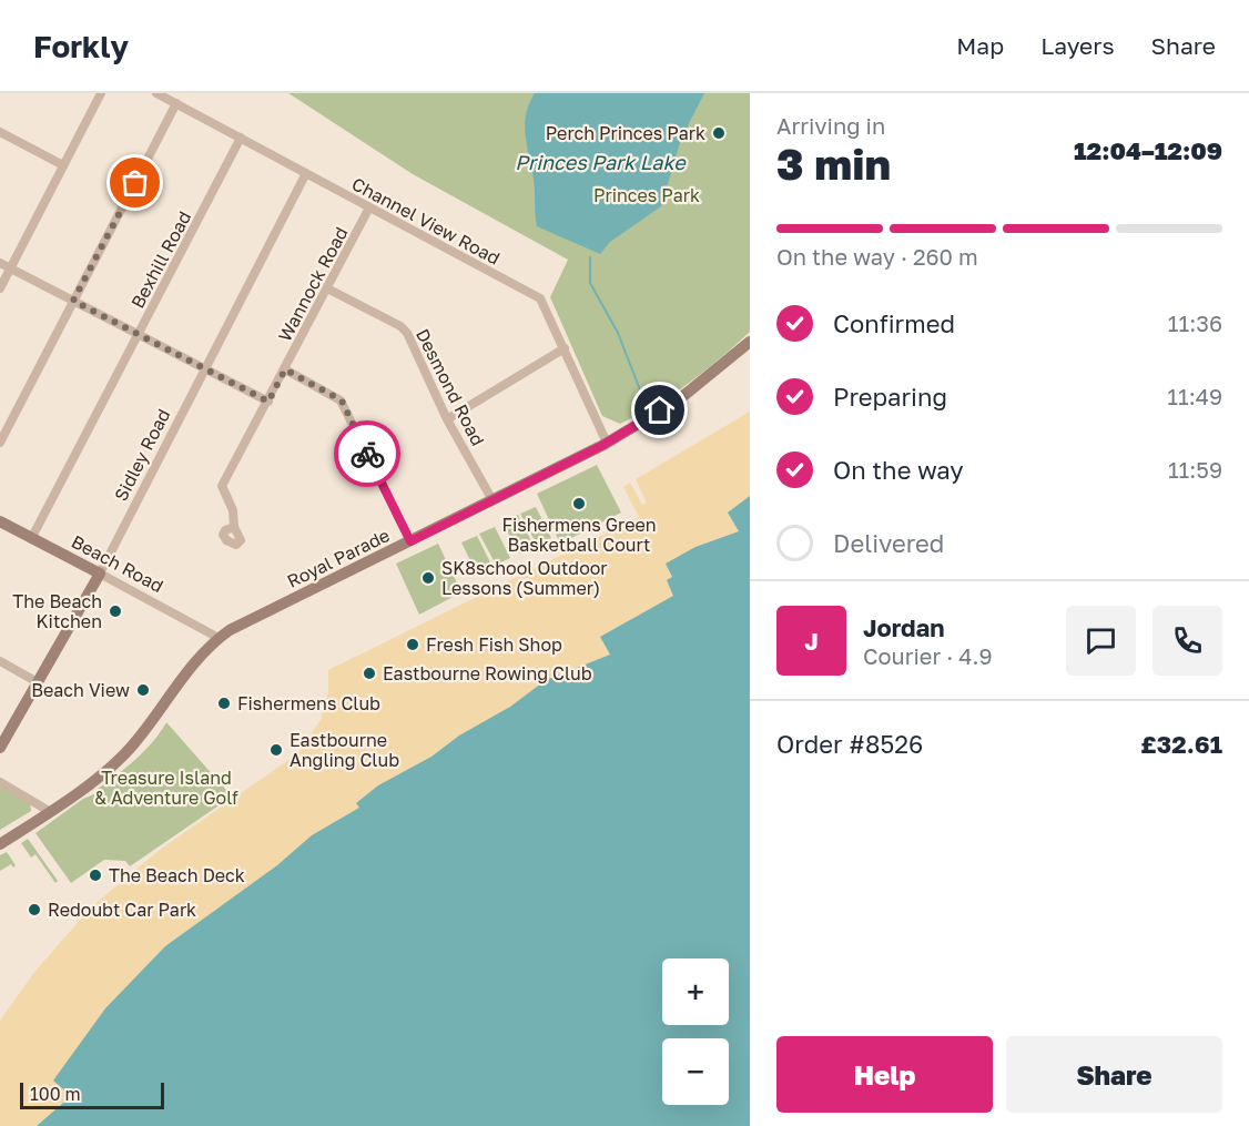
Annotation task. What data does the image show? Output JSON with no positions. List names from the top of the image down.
{
  "streets": {
    "street": [
      "Channel View Road",
      "Bexhill Road",
      "Wannock Road",
      "Desmond Road",
      "Sidley Road",
      "Royal Parade",
      "Beach Road"
    ]
  },
  "crossings": [
    ["Channel View Road", "Bexhill Road"],
    ["Channel View Road", "Wannock Road"],
    ["Channel View Road", "Sidley Road"],
    ["Channel View Road", "Royal Parade"],
    ["Bexhill Road", "Beach Road"],
    ["Wannock Road", "Desmond Road"],
    ["Desmond Road", "Royal Parade"],
    ["Sidley Road", "Beach Road"],
    ["Royal Parade", "Beach Road"]
  ],
  "water": ["Princes Park Lake"],
  "parks": ["Princes Park", "Treasure Island & Adventure Golf"],
  "places": [
    "Perch Princes Park",
    "Fishermens Green Basketball Court",
    "SK8school Outdoor Lessons (Summer)",
    "The Beach Kitchen",
    "Fresh Fish Shop",
    "Eastbourne Rowing Club",
    "Beach View",
    "Fishermens Club",
    "Eastbourne Angling Club",
    "The Beach Deck",
    "Redoubt Car Park"
  ],
  "scale_bar": "100 m",
  "page": {
    "header": "Forkly",
    "nav": ["Map", "Layers", "Share"],
    "heading": ["3 min", "Arriving in", "12:04–12:09"],
    "panel": [
      "Jordan",
      "Courier · 4.9",
      "Order #8526",
      "£32.61"
    ],
    "bar": "On the way · 260 m",
    "list": [
      ["Confirmed", "11:36"],
      ["Preparing", "11:49"],
      ["On the way", "11:59"],
      "Delivered"
    ],
    "round": "J",
    "map_buttons": ["+", "−"],
    "buttons": ["Help", "Share"],
    "scale": "100 m"
  }
}
